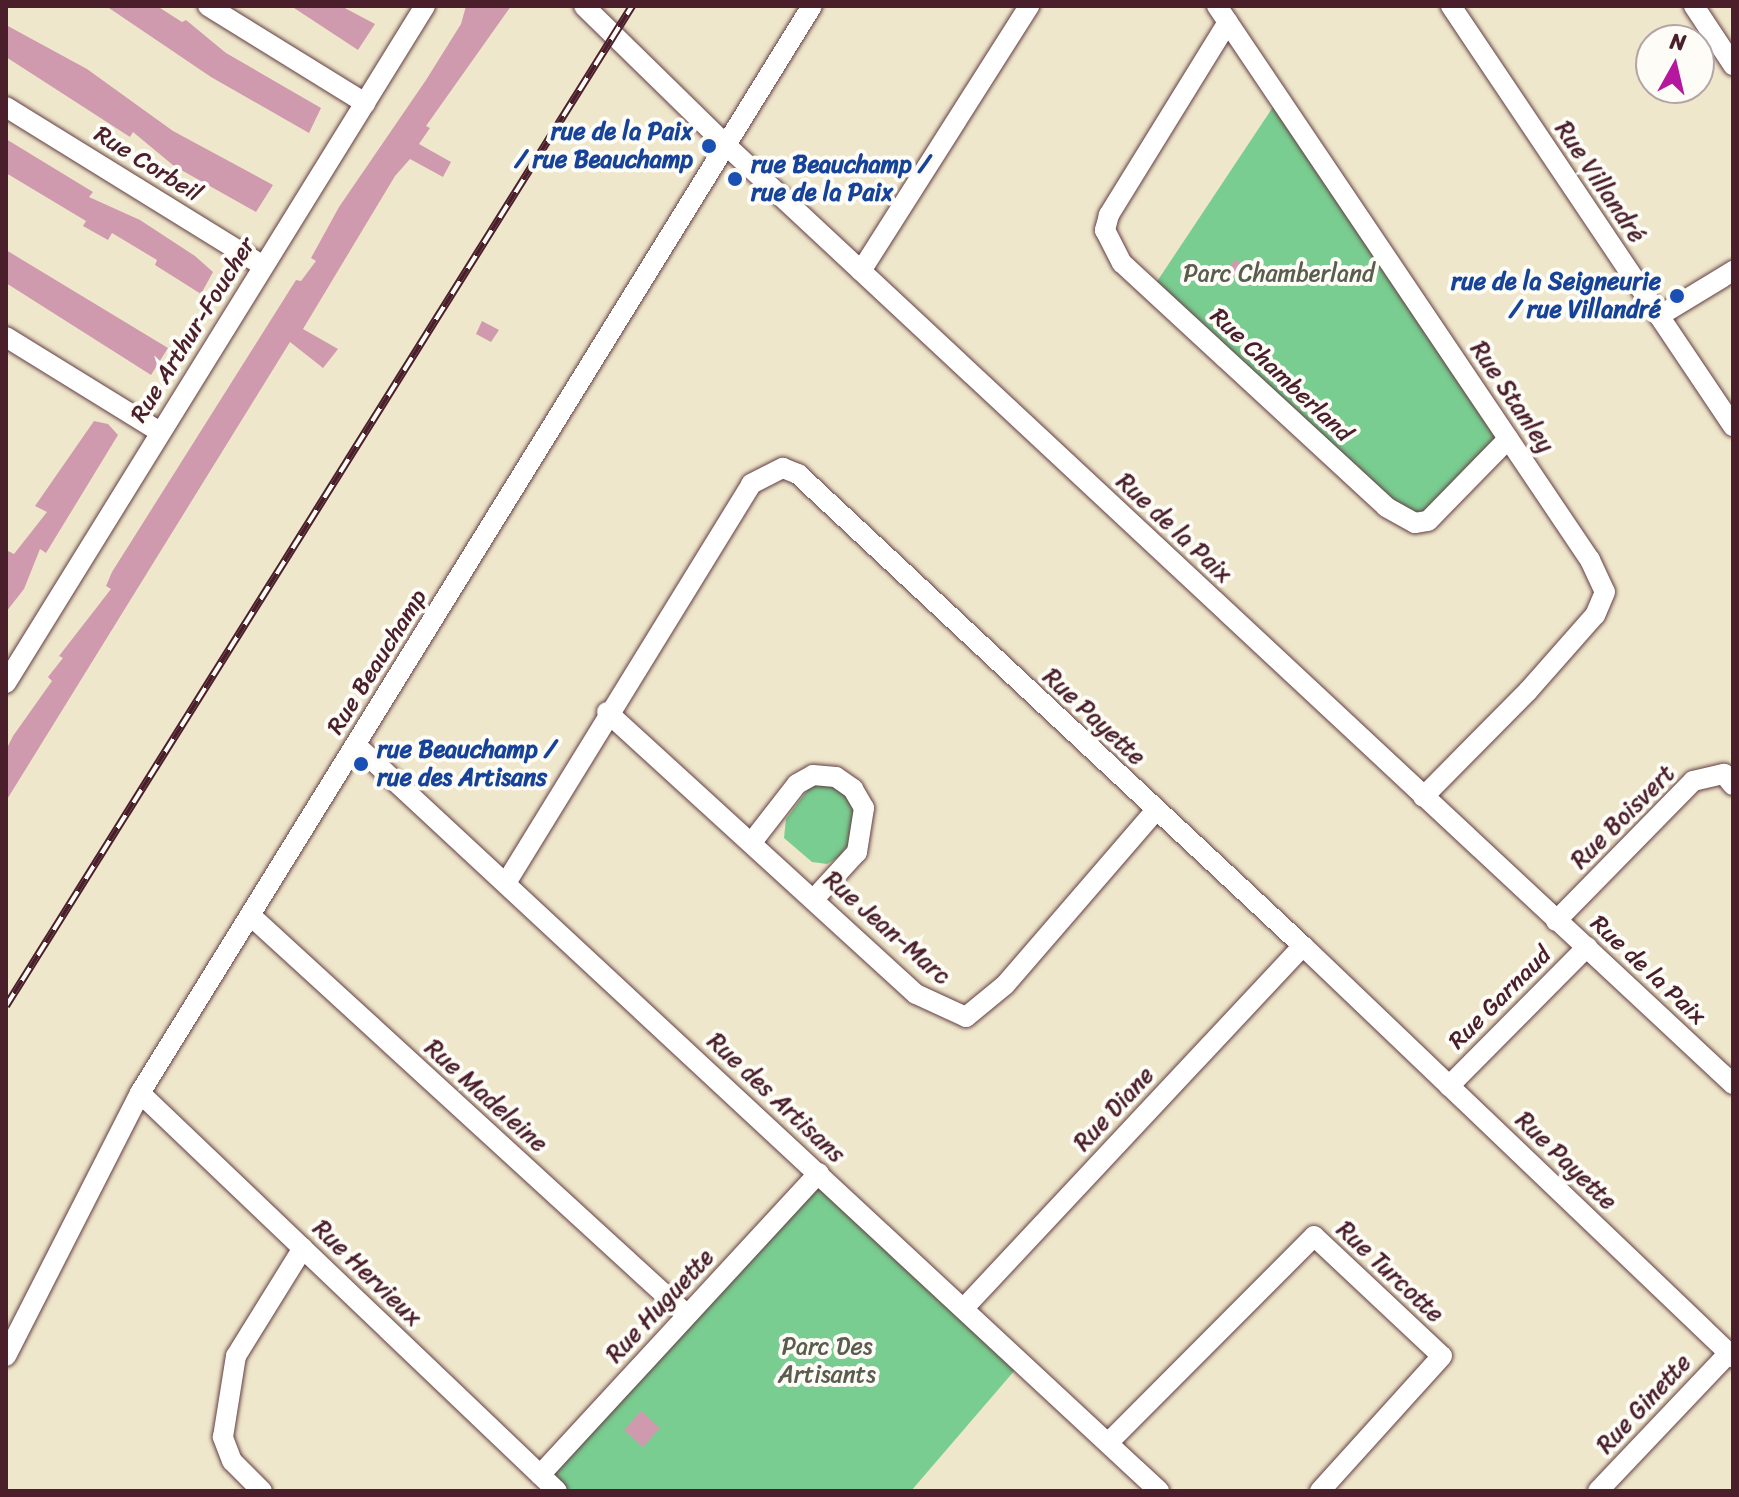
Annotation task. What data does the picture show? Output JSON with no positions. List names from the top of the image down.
{
  "streets": {
    "street": [
      "Rue Corbeil",
      "Rue Villandré",
      "Rue Arthur-Foucher",
      "Rue Chamberland",
      "Rue Stanley",
      "Rue de la Paix",
      "Rue Beauchamp",
      "Rue Payette",
      "Rue Boisvert",
      "Rue Jean-Marc",
      "Rue Garnaud",
      "Rue Madeleine",
      "Rue des Artisans",
      "Rue Diane",
      "Rue Turcotte",
      "Rue Hervieux",
      "Rue Huguette",
      "Rue Ginette"
    ]
  },
  "crossings": [
    ["Rue Corbeil", "Rue Arthur-Foucher"],
    ["Rue Chamberland", "Rue Stanley"],
    ["Rue Stanley", "Rue de la Paix"],
    ["Rue de la Paix", "Rue Beauchamp"],
    ["Rue de la Paix", "Rue Boisvert"],
    ["Rue de la Paix", "Rue Garnaud"],
    ["Rue Beauchamp", "Rue Madeleine"],
    ["Rue Beauchamp", "Rue des Artisans"],
    ["Rue Beauchamp", "Rue Hervieux"],
    ["Rue Payette", "Rue Jean-Marc"],
    ["Rue Payette", "Rue Garnaud"],
    ["Rue Payette", "Rue des Artisans"],
    ["Rue Payette", "Rue Diane"],
    ["Rue Payette", "Rue Ginette"],
    ["Rue Madeleine", "Rue Huguette"],
    ["Rue des Artisans", "Rue Diane"],
    ["Rue des Artisans", "Rue Turcotte"],
    ["Rue des Artisans", "Rue Huguette"],
    ["Rue Hervieux", "Rue Huguette"]
  ],
  "parks": ["Parc Chamberland", "Parc Des Artisants"],
  "places": [
    "rue de la Paix / rue Beauchamp",
    "rue Beauchamp / rue de la Paix",
    "rue de la Seigneurie / rue Villandré",
    "rue Beauchamp / rue des Artisans"
  ],
  "north": "top"
}
